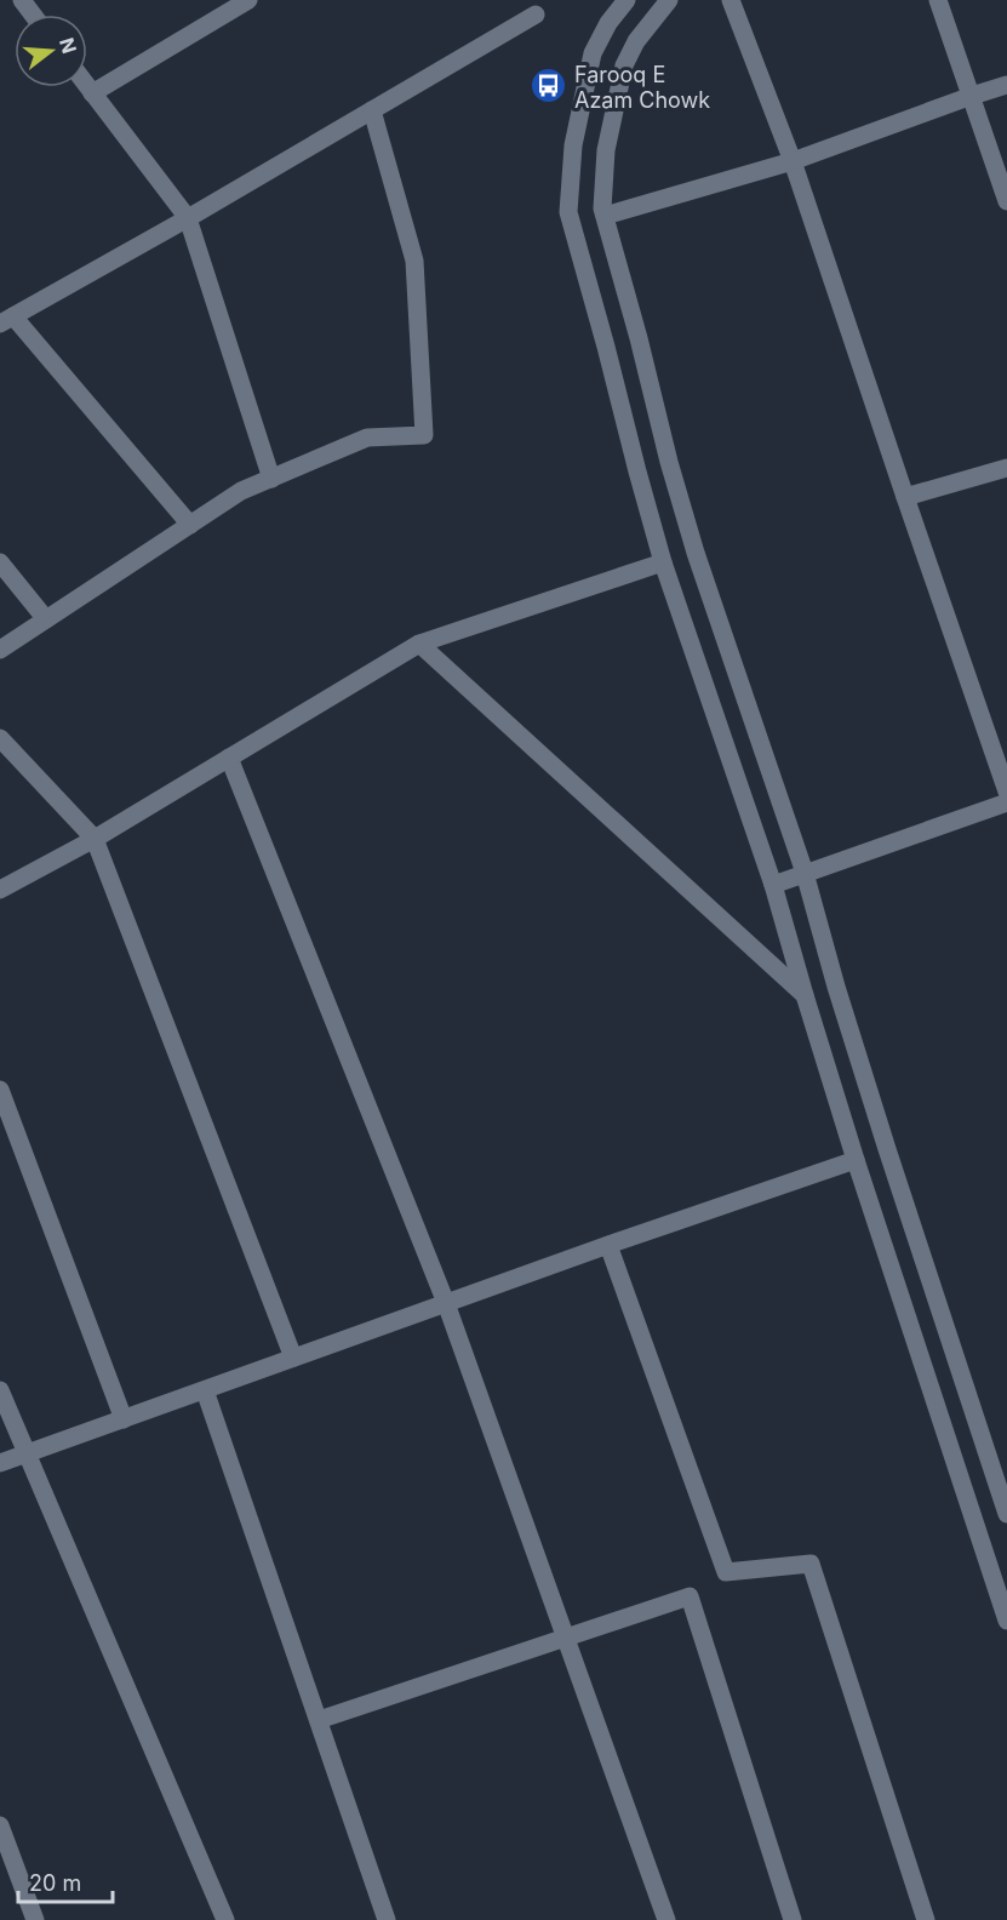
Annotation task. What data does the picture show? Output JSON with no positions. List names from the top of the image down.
{
  "places": {
    "bus stop": ["Farooq E Azam Chowk"]
  },
  "scale_bar": "20 m",
  "north": "right"
}
